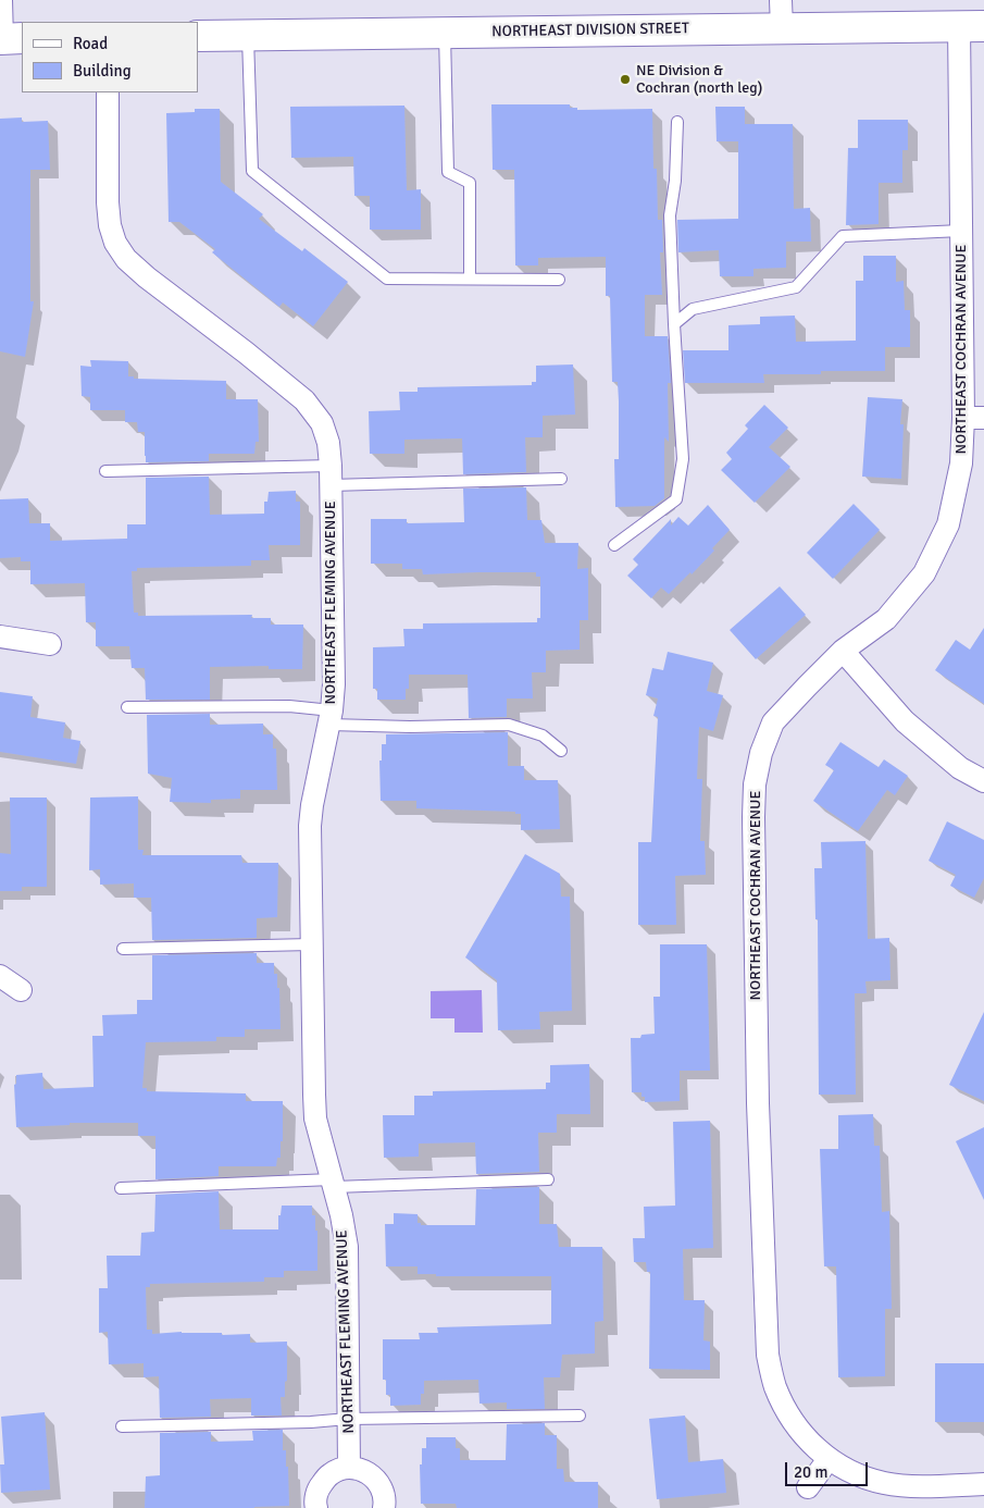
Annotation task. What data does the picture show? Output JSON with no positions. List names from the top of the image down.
{
  "streets": {
    "main road": ["NORTHEAST DIVISION STREET"],
    "street": ["NORTHEAST COCHRAN AVENUE", "NORTHEAST FLEMING AVENUE"]
  },
  "crossings": [
    ["NORTHEAST DIVISION STREET", "NORTHEAST COCHRAN AVENUE"]
  ],
  "places": ["NE Division & Cochran (north leg)"],
  "legend": ["Road", "Building"],
  "scale_bar": "20 m"
}
